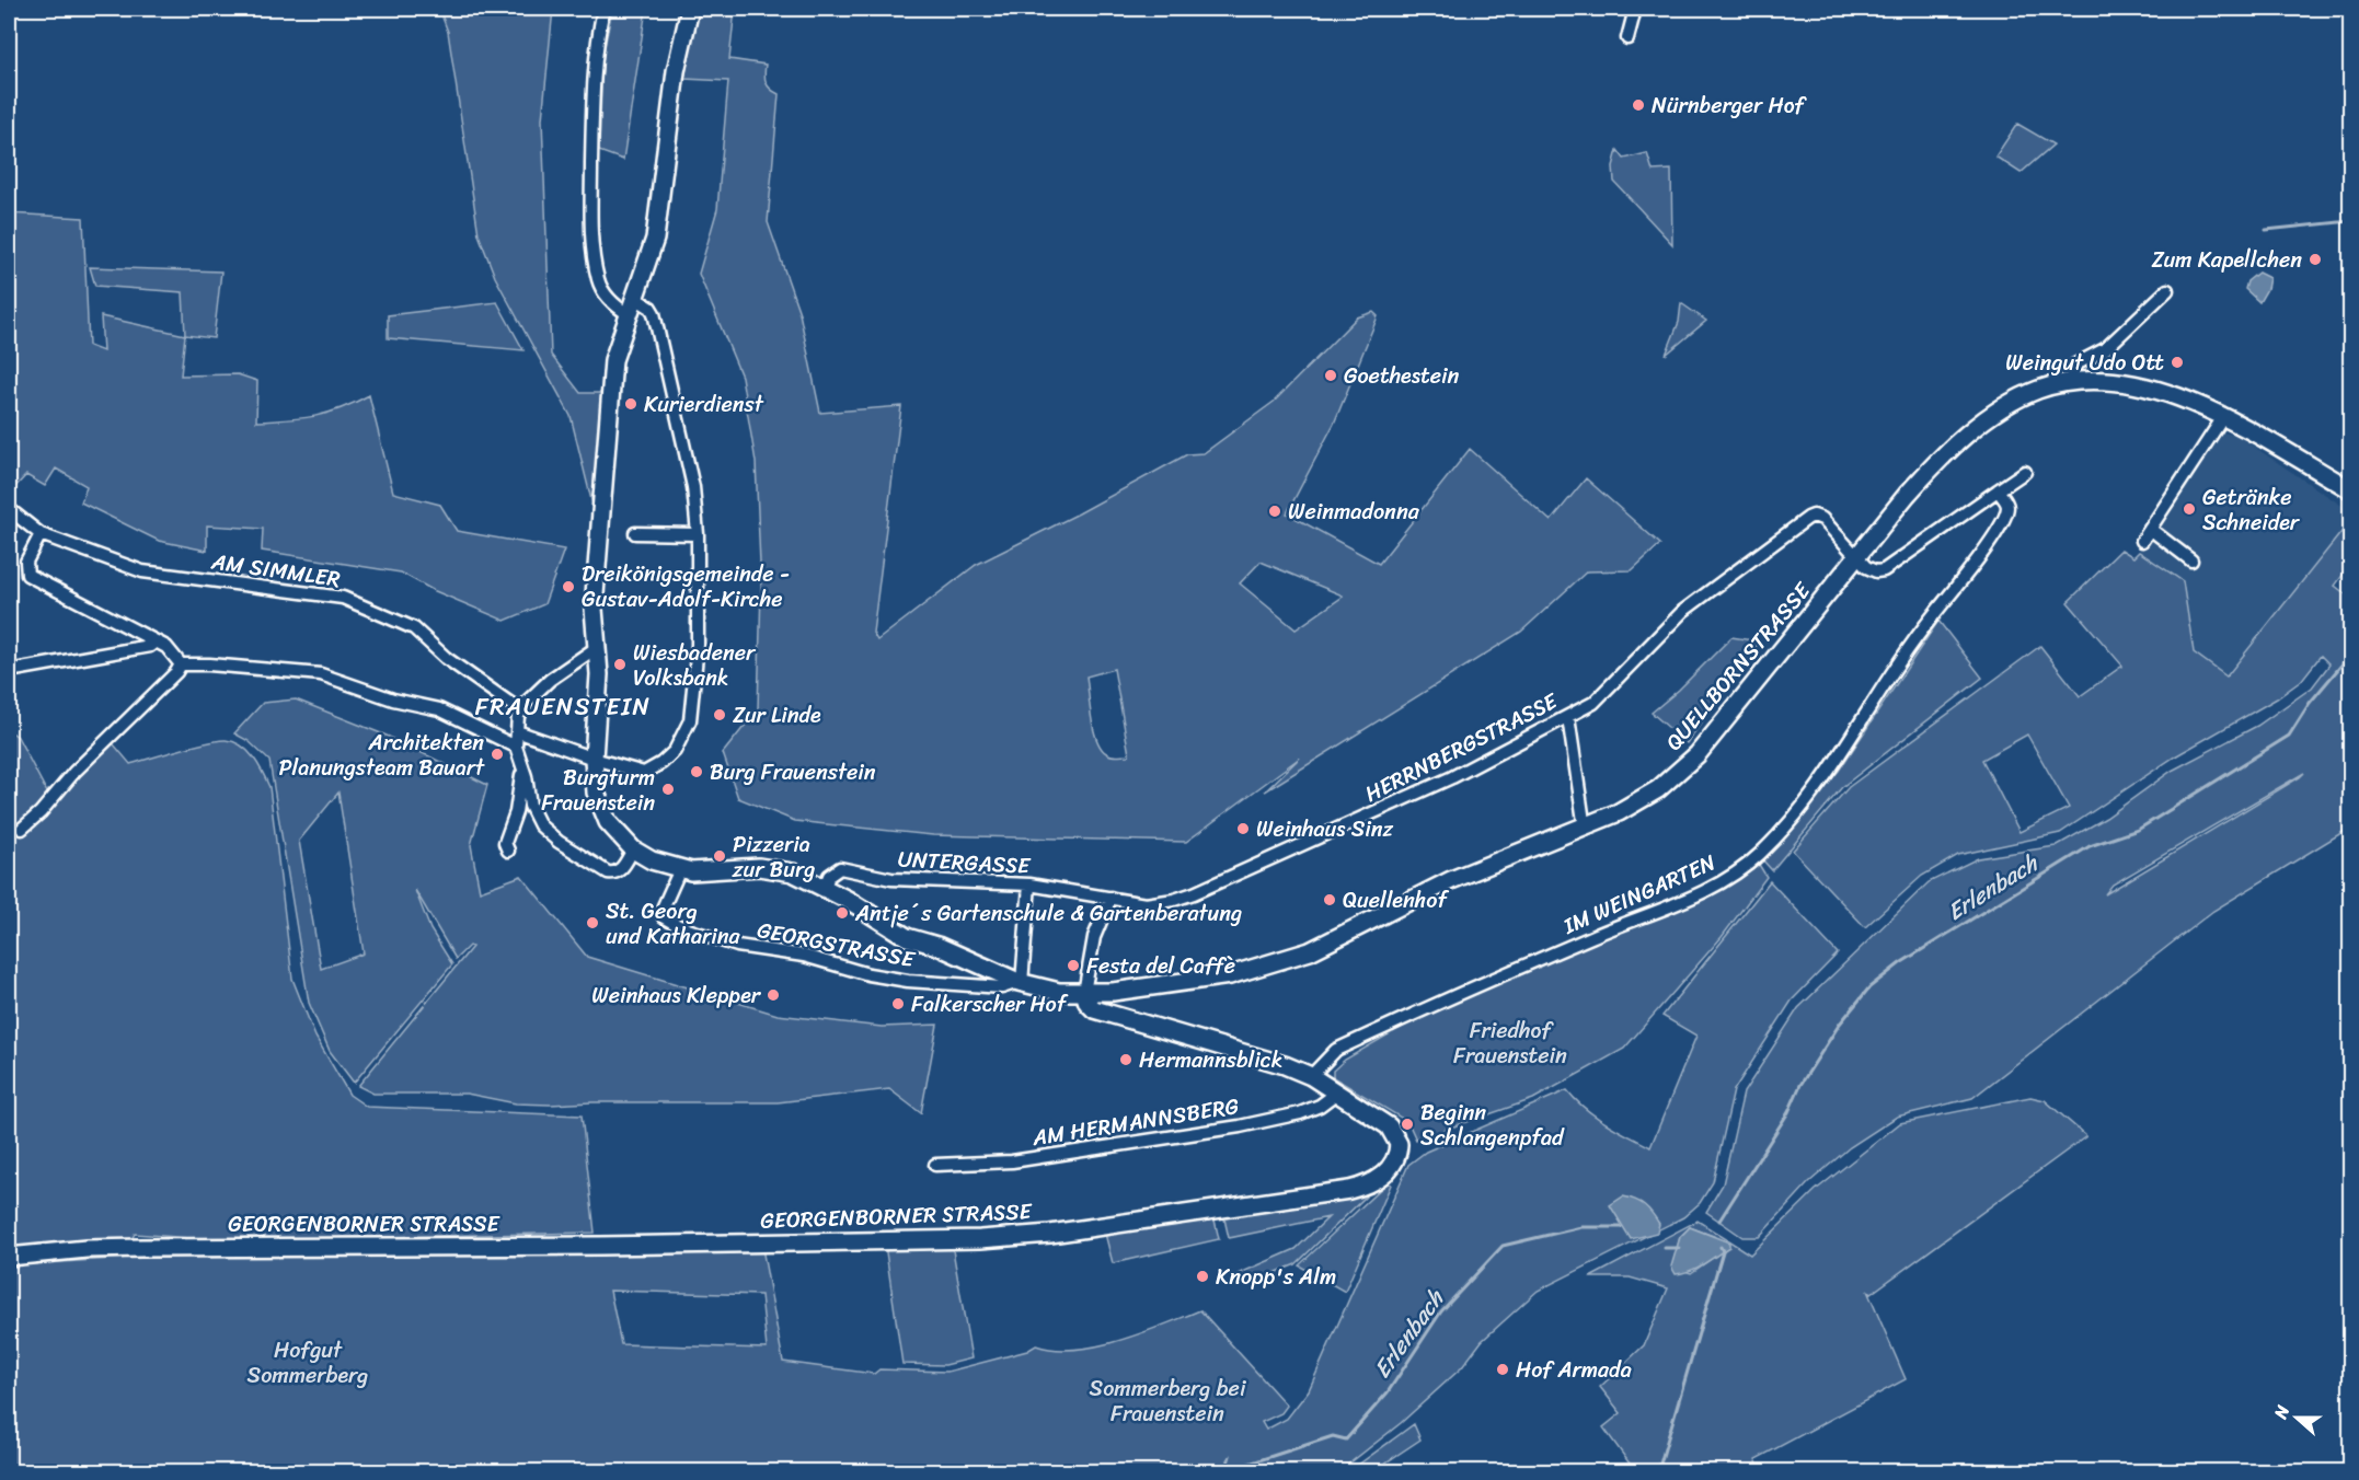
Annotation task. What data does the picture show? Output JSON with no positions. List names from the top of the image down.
{
  "streets": {
    "main road": ["QUELLBORNSTRASSE", "GEORGENBORNER STRASSE"],
    "street": [
      "AM SIMMLER",
      "HERRNBERGSTRASSE",
      "UNTERGASSE",
      "IM WEINGARTEN",
      "GEORGSTRASSE",
      "AM HERMANNSBERG"
    ]
  },
  "crossings": [
    ["QUELLBORNSTRASSE", "HERRNBERGSTRASSE"],
    ["QUELLBORNSTRASSE", "UNTERGASSE"],
    ["QUELLBORNSTRASSE", "GEORGSTRASSE"],
    ["QUELLBORNSTRASSE", "GEORGENBORNER STRASSE"],
    ["HERRNBERGSTRASSE", "UNTERGASSE"],
    ["IM WEINGARTEN", "GEORGENBORNER STRASSE"],
    ["AM HERMANNSBERG", "GEORGENBORNER STRASSE"]
  ],
  "districts": ["FRAUENSTEIN"],
  "water": ["Erlenbach"],
  "parks": ["Friedhof Frauenstein", "Hofgut Sommerberg", "Sommerberg bei Frauenstein"],
  "places": [
    "Nürnberger Hof",
    "Zum Kapellchen",
    "Weingut Udo Ott",
    "Goethestein",
    "Kurierdienst",
    "Getränke Schneider",
    "Weinmadonna",
    "Dreikönigsgemeinde - Gustav-Adolf-Kirche",
    "Wiesbadener Volksbank",
    "Zur Linde",
    "Architekten Planungsteam Bauart",
    "Burg Frauenstein",
    "Burgturm Frauenstein",
    "Weinhaus Sinz",
    "Pizzeria zur Burg",
    "Quellenhof",
    "Antje´s Gartenschule & Gartenberatung",
    "St. Georg und Katharina",
    "Festa del Caffè",
    "Weinhaus Klepper",
    "Falkerscher Hof",
    "Hermannsblick",
    "Beginn Schlangenpfad",
    "Knopp's Alm",
    "Hof Armada"
  ],
  "north": "left"
}
